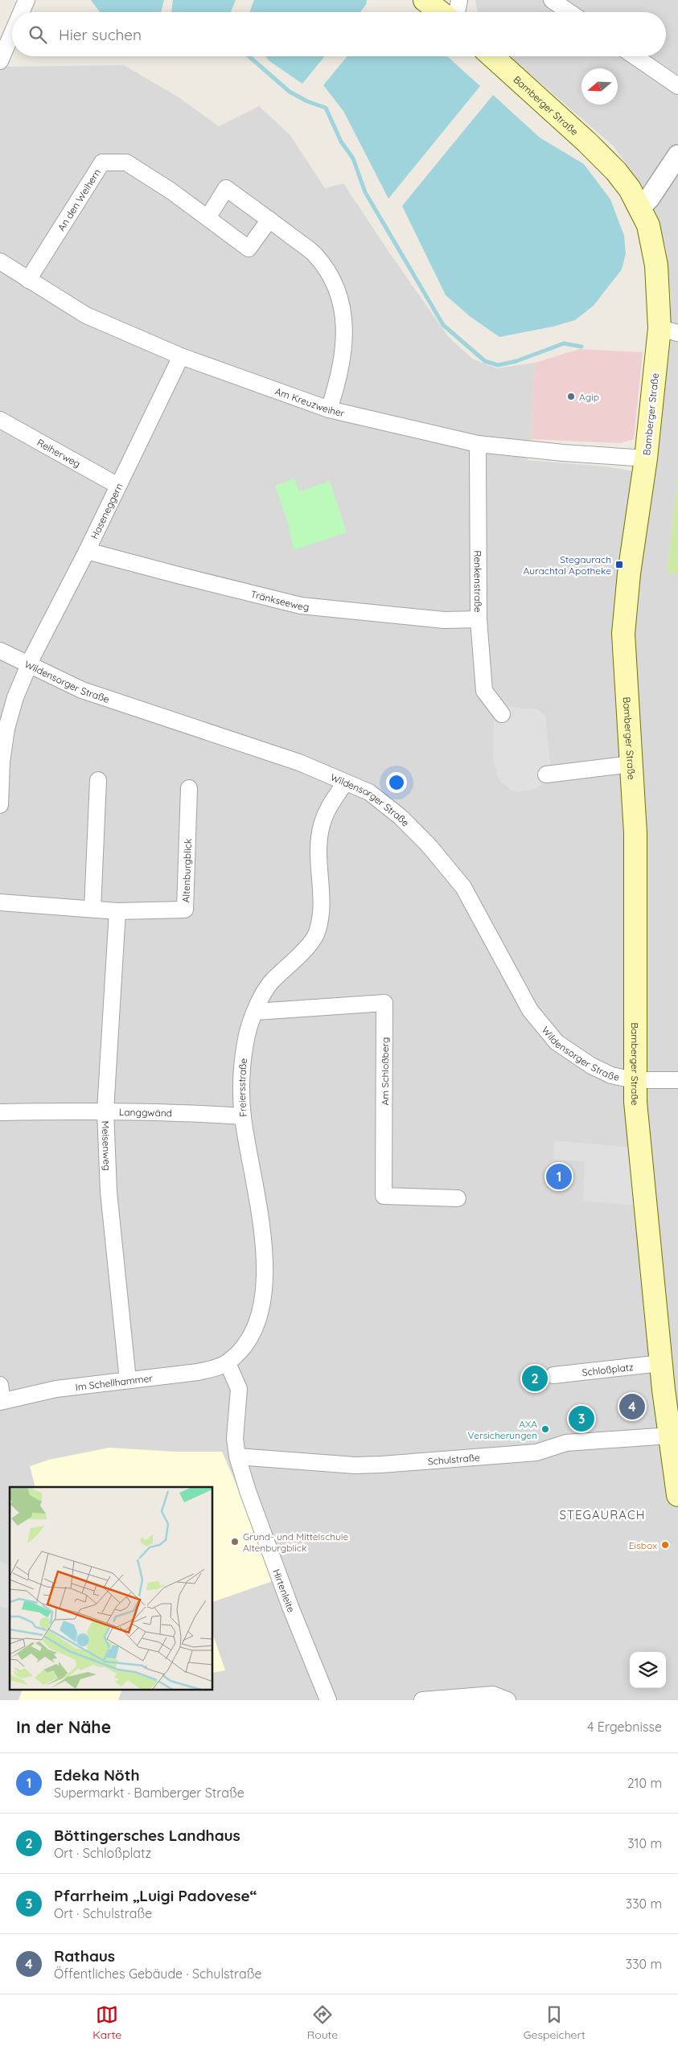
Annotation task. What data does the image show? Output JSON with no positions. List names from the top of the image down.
{
  "streets": {
    "main road": ["Bamberger Straße"],
    "street": [
      "An den Weihern",
      "Am Kreuzweiher",
      "Reiherweg",
      "Haseneggern",
      "Renkenstraße",
      "Tränkseeweg",
      "Wildensorger Straße",
      "Altenburgblick",
      "Am Schloßberg",
      "Freiersstraße",
      "Langgwänd",
      "Meisenweg",
      "Schloßplatz",
      "Im Schellhammer",
      "Schulstraße",
      "Hirtenleite"
    ]
  },
  "crossings": [
    ["Bamberger Straße", "Am Kreuzweiher"],
    ["Bamberger Straße", "Wildensorger Straße"],
    ["Bamberger Straße", "Schloßplatz"],
    ["Bamberger Straße", "Schulstraße"],
    ["An den Weihern", "Am Kreuzweiher"],
    ["Am Kreuzweiher", "Haseneggern"],
    ["Am Kreuzweiher", "Renkenstraße"],
    ["Reiherweg", "Haseneggern"],
    ["Haseneggern", "Tränkseeweg"],
    ["Haseneggern", "Wildensorger Straße"],
    ["Renkenstraße", "Tränkseeweg"],
    ["Wildensorger Straße", "Freiersstraße"],
    ["Altenburgblick", "Meisenweg"],
    ["Am Schloßberg", "Freiersstraße"],
    ["Freiersstraße", "Langgwänd"],
    ["Freiersstraße", "Im Schellhammer"],
    ["Langgwänd", "Meisenweg"],
    ["Meisenweg", "Im Schellhammer"],
    ["Schulstraße", "Hirtenleite"]
  ],
  "districts": ["STEGAURACH"],
  "places": {
    "other": [
      "Agip",
      "AXA Versicherungen",
      "Grund- und Mittelschule Altenburgblick",
      "Eisbox"
    ],
    "transit": ["Stegaurach Aurachtal Apotheke"]
  },
  "north": "left",
  "page": {
    "search": "Hier suchen",
    "pins": [
      "1",
      "2",
      "4",
      "3"
    ],
    "heading": ["In der Nähe", "4 Ergebnisse"],
    "list": [
      {
        "mark": "1",
        "name": "Edeka Nöth",
        "note": "Supermarkt · Bamberger Straße",
        "value": "210 m"
      },
      {
        "mark": "2",
        "name": "Böttingersches Landhaus",
        "note": "Ort · Schloßplatz",
        "value": "310 m"
      },
      {
        "mark": "3",
        "name": "Pfarrheim „Luigi Padovese“",
        "note": "Ort · Schulstraße",
        "value": "330 m"
      },
      {
        "mark": "4",
        "name": "Rathaus",
        "note": "Öffentliches Gebäude · Schulstraße",
        "value": "330 m"
      }
    ],
    "nav": ["Karte", "Route", "Gespeichert"]
  }
}
